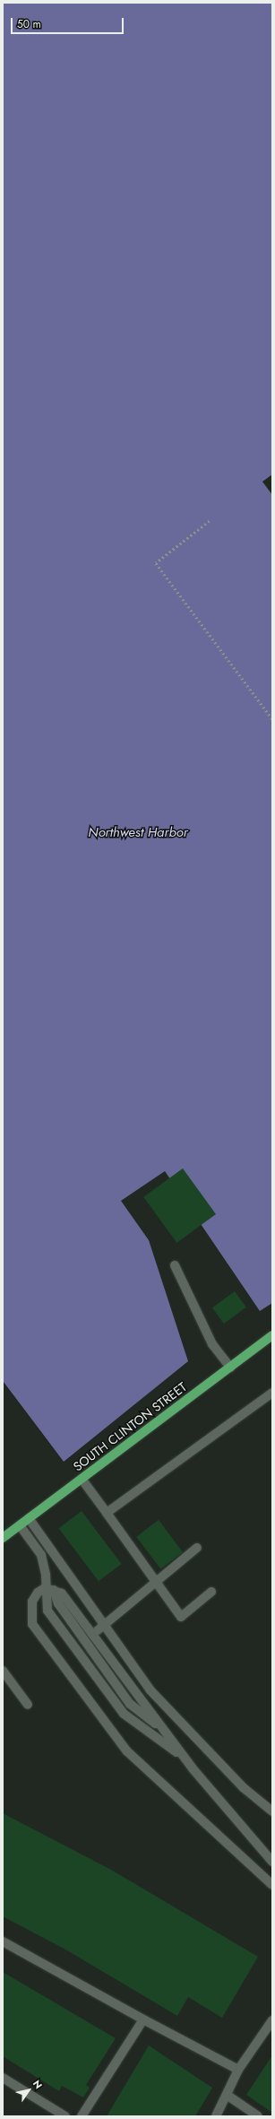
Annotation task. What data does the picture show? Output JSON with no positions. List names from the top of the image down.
{
  "streets": {
    "main road": ["SOUTH CLINTON STREET"]
  },
  "water": ["Northwest Harbor"],
  "scale_bar": "50 m",
  "north": "top right"
}
